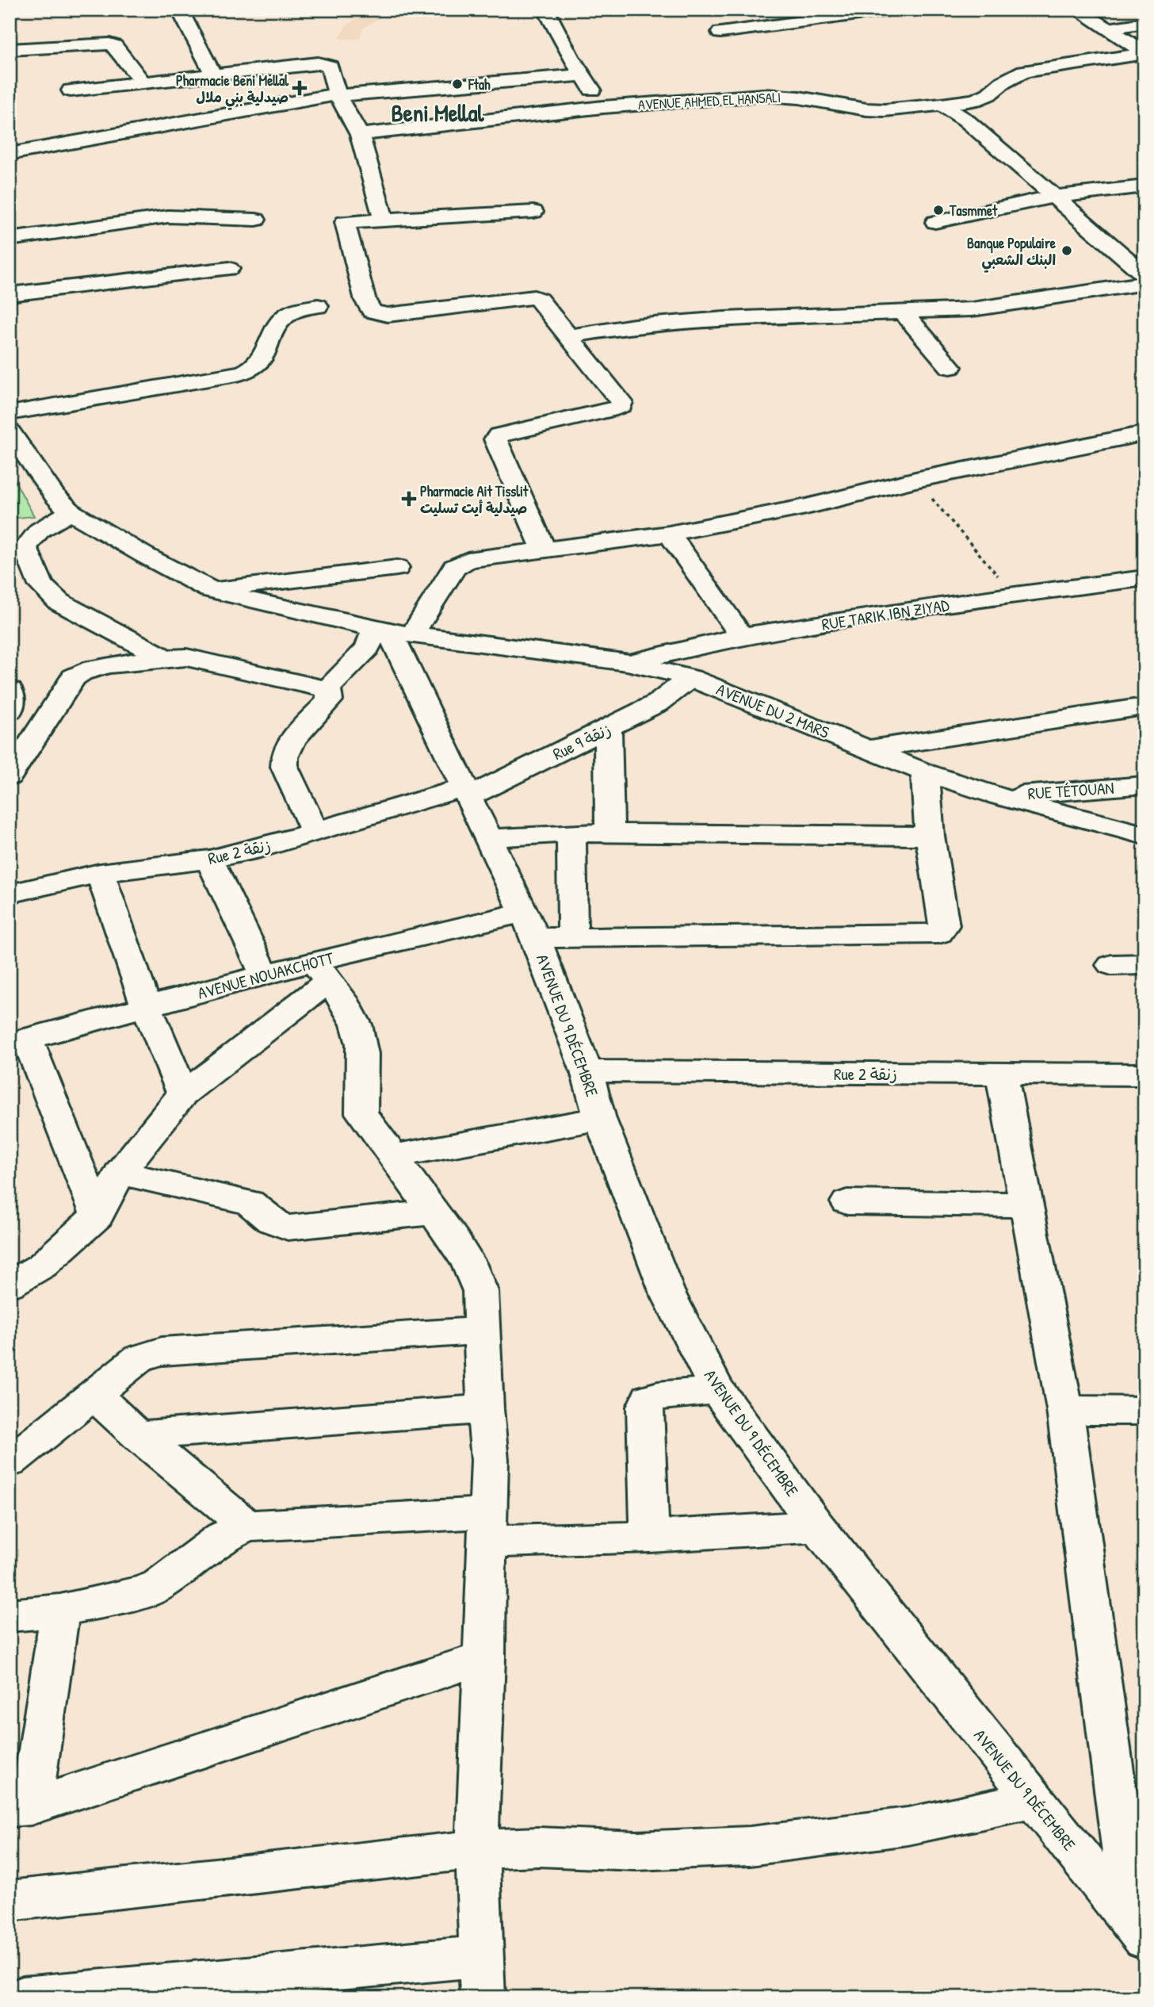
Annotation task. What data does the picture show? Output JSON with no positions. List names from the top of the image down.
{
  "streets": {
    "street": [
      "AVENUE AHMED EL HANSALI",
      "RUE TARIK IBN ZIYAD",
      "AVENUE DU 2 MARS",
      "Rue 9 زنقة",
      "RUE TÉTOUAN",
      "Rue 2 زنقة",
      "AVENUE NOUAKCHOTT",
      "AVENUE DU 9 DÉCEMBRE"
    ]
  },
  "crossings": [
    ["RUE TARIK IBN ZIYAD", "AVENUE DU 2 MARS"],
    ["AVENUE DU 2 MARS", "Rue 9 زنقة"],
    ["AVENUE DU 2 MARS", "RUE TÉTOUAN"],
    ["AVENUE DU 2 MARS", "AVENUE DU 9 DÉCEMBRE"],
    ["Rue 9 زنقة", "Rue 2 زنقة"],
    ["Rue 9 زنقة", "AVENUE DU 9 DÉCEMBRE"],
    ["Rue 2 زنقة", "AVENUE DU 9 DÉCEMBRE"],
    ["AVENUE NOUAKCHOTT", "AVENUE DU 9 DÉCEMBRE"]
  ],
  "districts": ["Beni Mellal"],
  "places": {
    "other": ["Ftah", "Tasmmet", "Banque Populaire البنك الشعبي"],
    "health": ["Pharmacie Beni Mellal صيدلية بني ملال", "Pharmacie Ait Tisslit صيدلية أيت تسليت"]
  }
}
